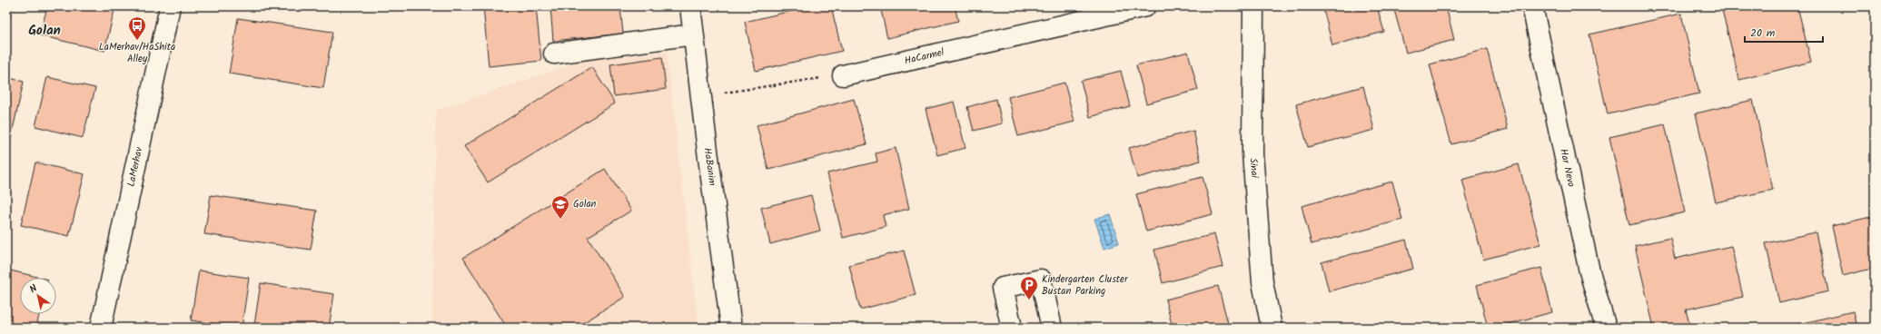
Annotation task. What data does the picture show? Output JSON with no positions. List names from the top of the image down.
{
  "streets": {
    "street": [
      "HaCarmel",
      "LaMerhav",
      "HaBanim",
      "Har Nevo",
      "Sinai"
    ]
  },
  "districts": ["Golan"],
  "places": {
    "bus stop": ["LaMerhav/HaShita Alley"],
    "school or university": ["Golan"],
    "parking": ["Kindergarten Cluster Bustan Parking"]
  },
  "scale_bar": "20 m",
  "north": "top left"
}
